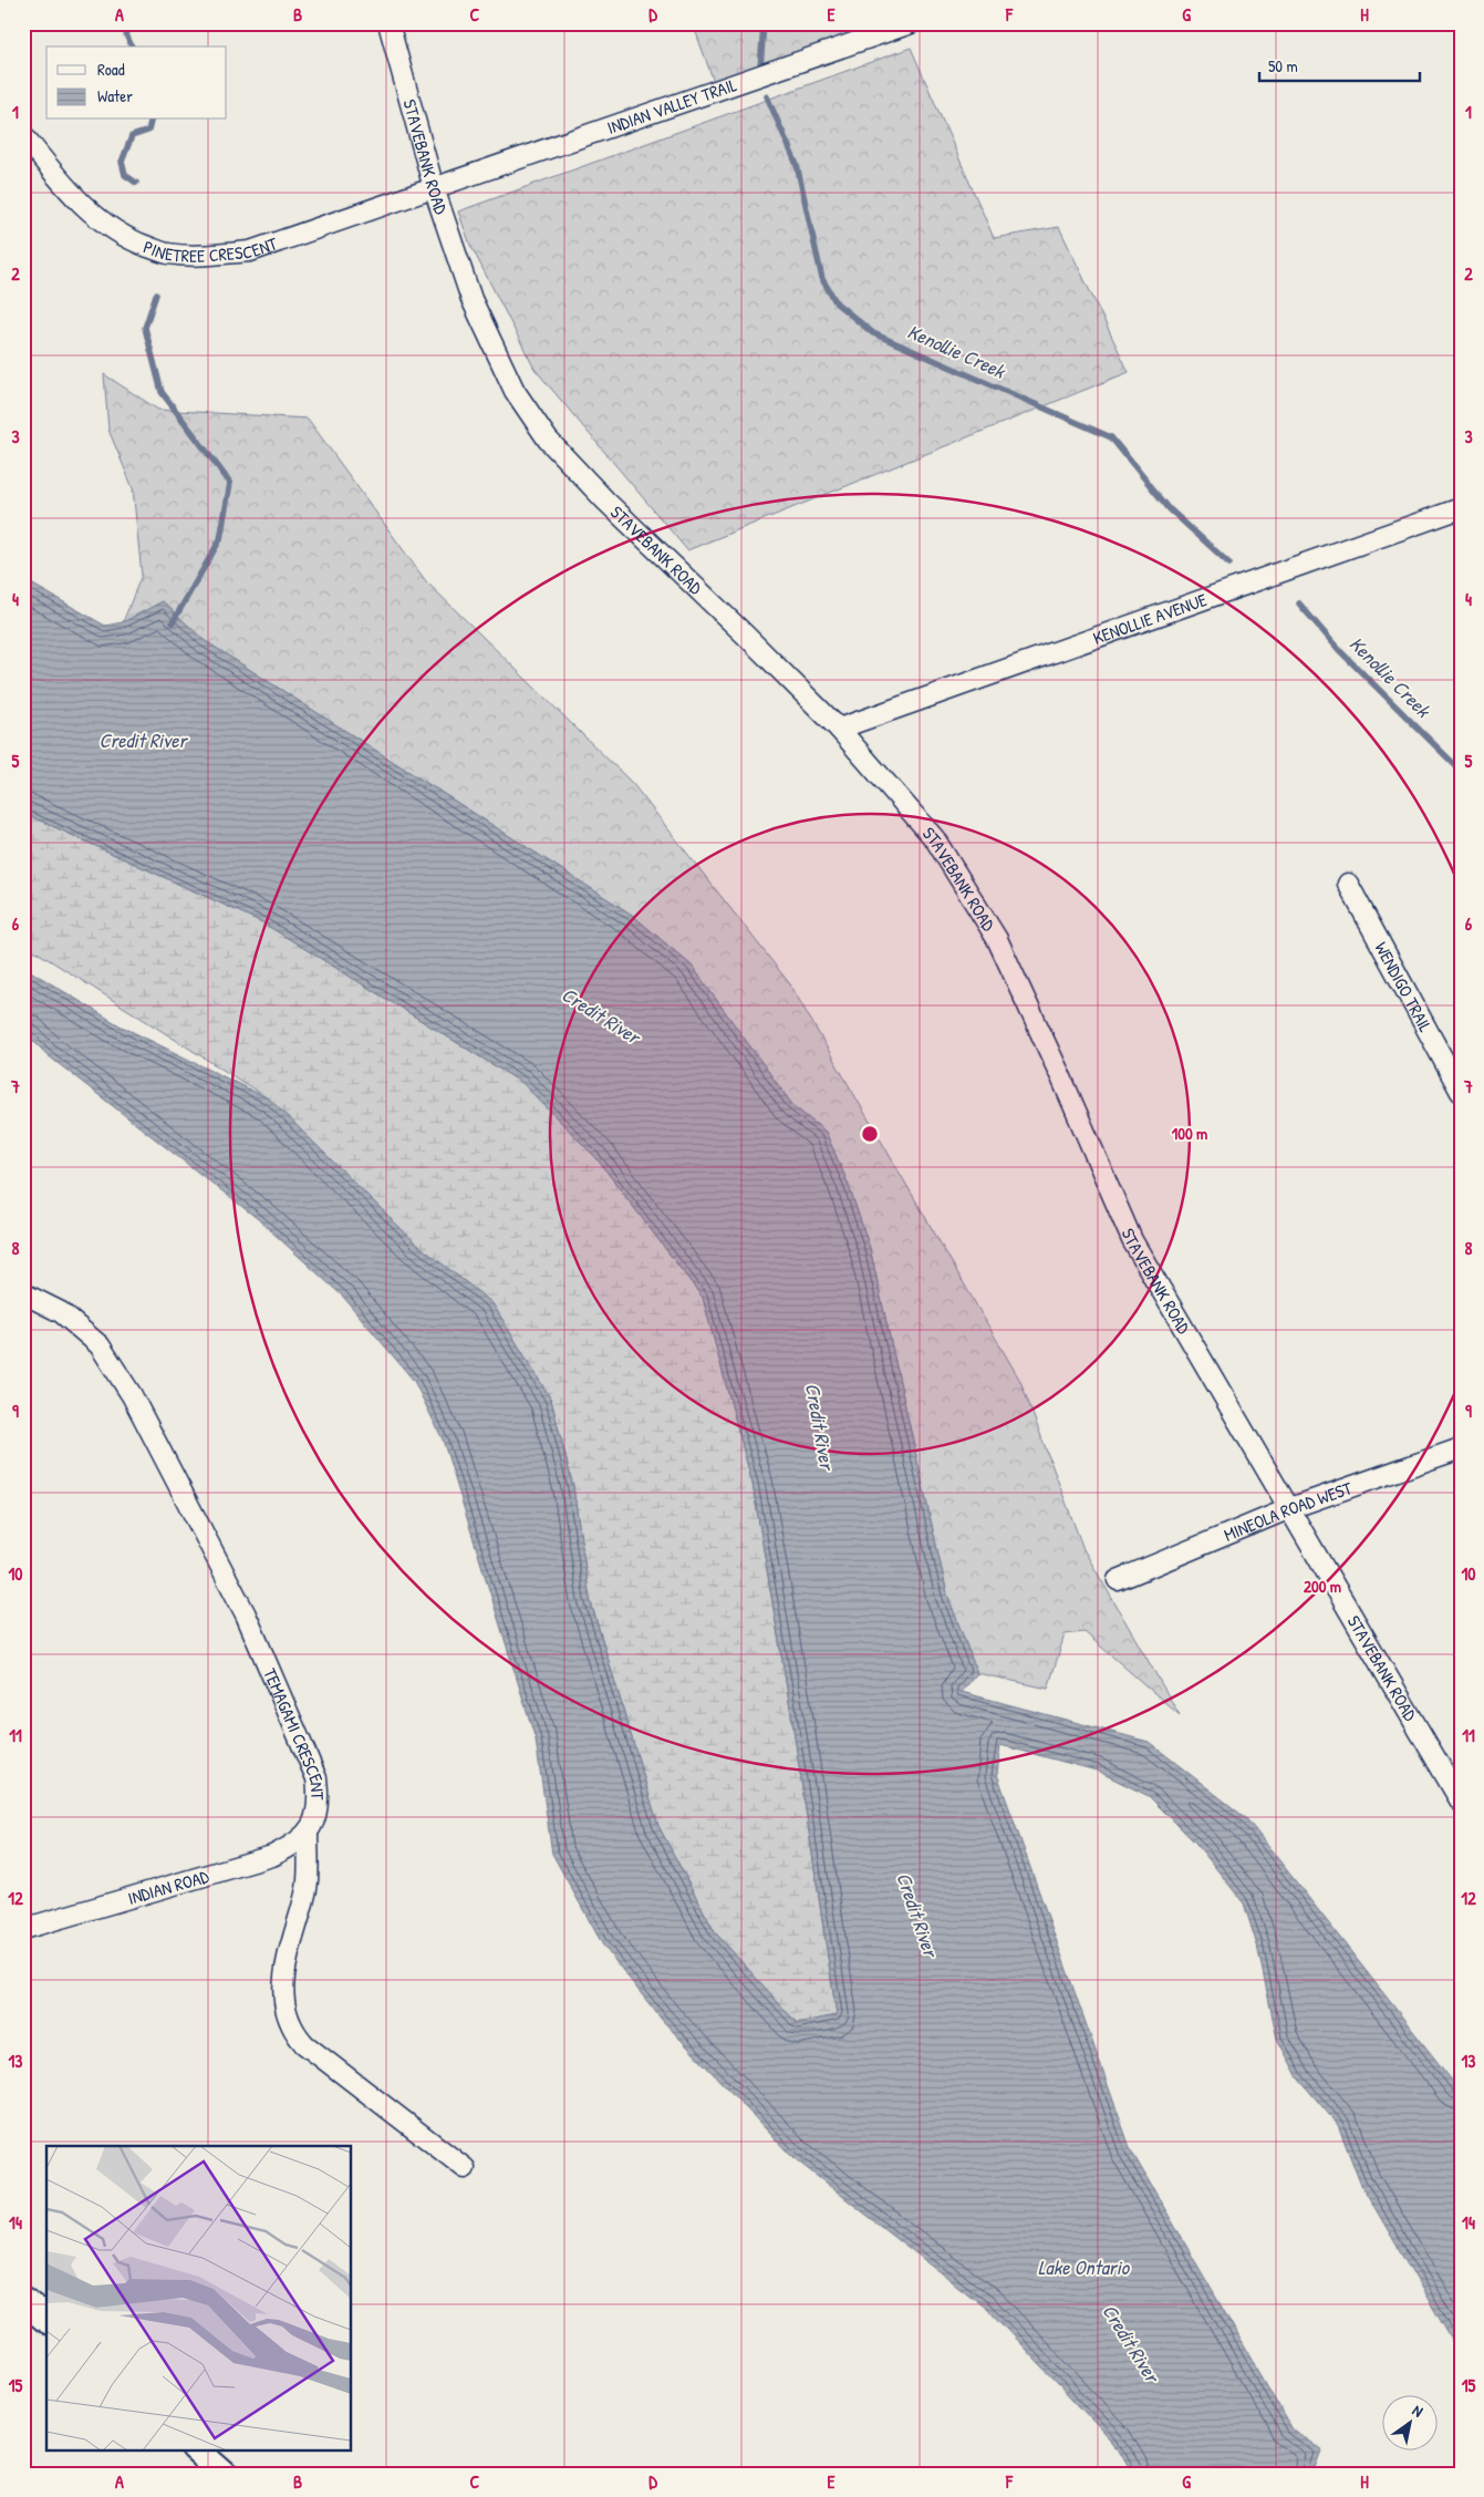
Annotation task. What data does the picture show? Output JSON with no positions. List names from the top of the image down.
{
  "streets": {
    "street": [
      "INDIAN VALLEY TRAIL",
      "STAVEBANK ROAD",
      "PINETREE CRESCENT",
      "KENOLLIE AVENUE",
      "WENDIGO TRAIL",
      "MINEOLA ROAD WEST",
      "TEMAGAMI CRESCENT",
      "INDIAN ROAD"
    ]
  },
  "crossings": [
    ["INDIAN VALLEY TRAIL", "STAVEBANK ROAD"],
    ["INDIAN VALLEY TRAIL", "PINETREE CRESCENT"],
    ["STAVEBANK ROAD", "PINETREE CRESCENT"],
    ["STAVEBANK ROAD", "KENOLLIE AVENUE"],
    ["STAVEBANK ROAD", "MINEOLA ROAD WEST"],
    ["TEMAGAMI CRESCENT", "INDIAN ROAD"]
  ],
  "water": ["Kenollie Creek", "Credit River", "Lake Ontario"],
  "legend": ["Road", "Water"],
  "scale_bar": "50 m",
  "north": "top right",
  "grid": {
    "columns": [
      "A",
      "B",
      "C",
      "D",
      "E",
      "F",
      "G",
      "H"
    ],
    "rows": [
      "1",
      "2",
      "3",
      "4",
      "5",
      "6",
      "7",
      "8",
      "9",
      "10",
      "11",
      "12",
      "13",
      "14",
      "15"
    ]
  },
  "rings": ["100 m", "200 m"]
}
